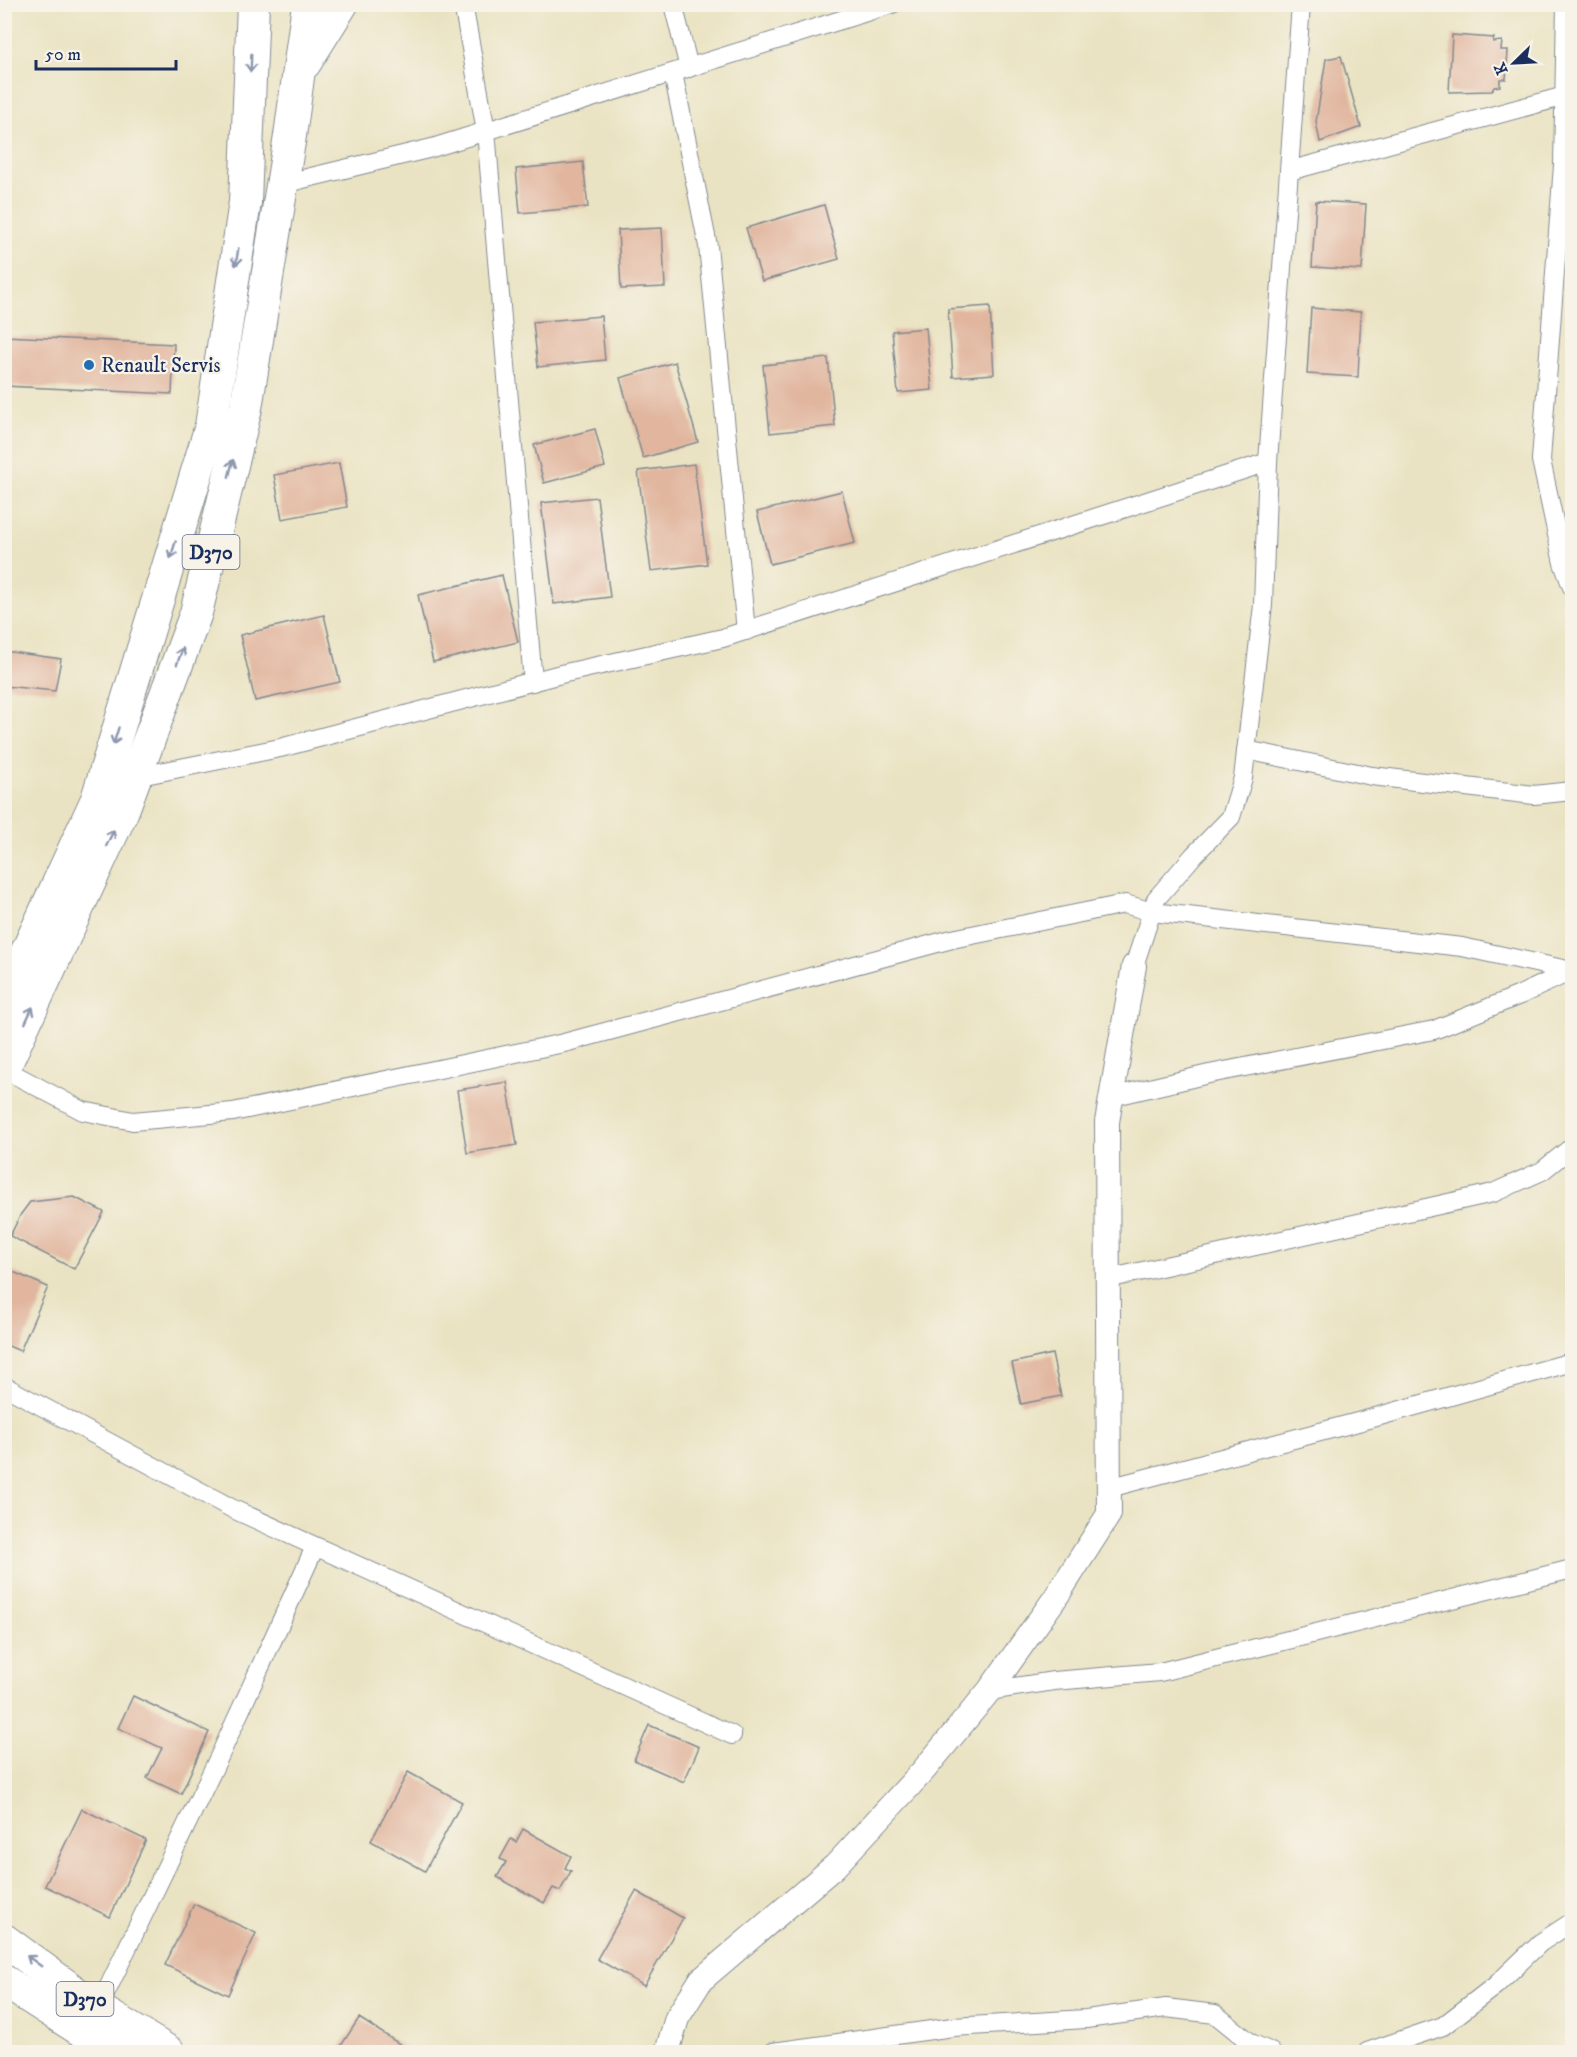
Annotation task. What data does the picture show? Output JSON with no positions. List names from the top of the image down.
{
  "streets": {
    "highway": ["D370"]
  },
  "places": ["Renault Servis"],
  "scale_bar": "50 m",
  "north": "bottom left"
}
